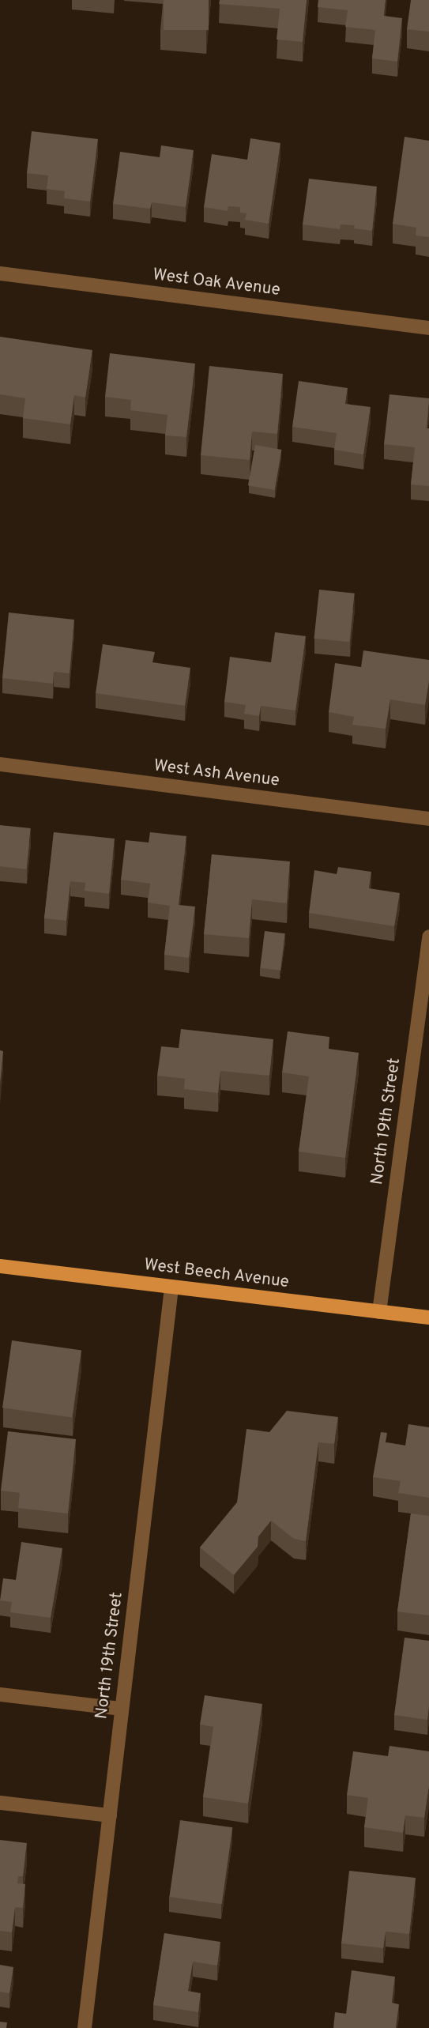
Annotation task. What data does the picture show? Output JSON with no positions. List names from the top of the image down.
{
  "streets": {
    "main road": ["West Beech Avenue"],
    "street": ["West Oak Avenue", "West Ash Avenue", "North 19th Street"]
  },
  "crossings": [
    ["North 19th Street", "West Beech Avenue"]
  ]
}
